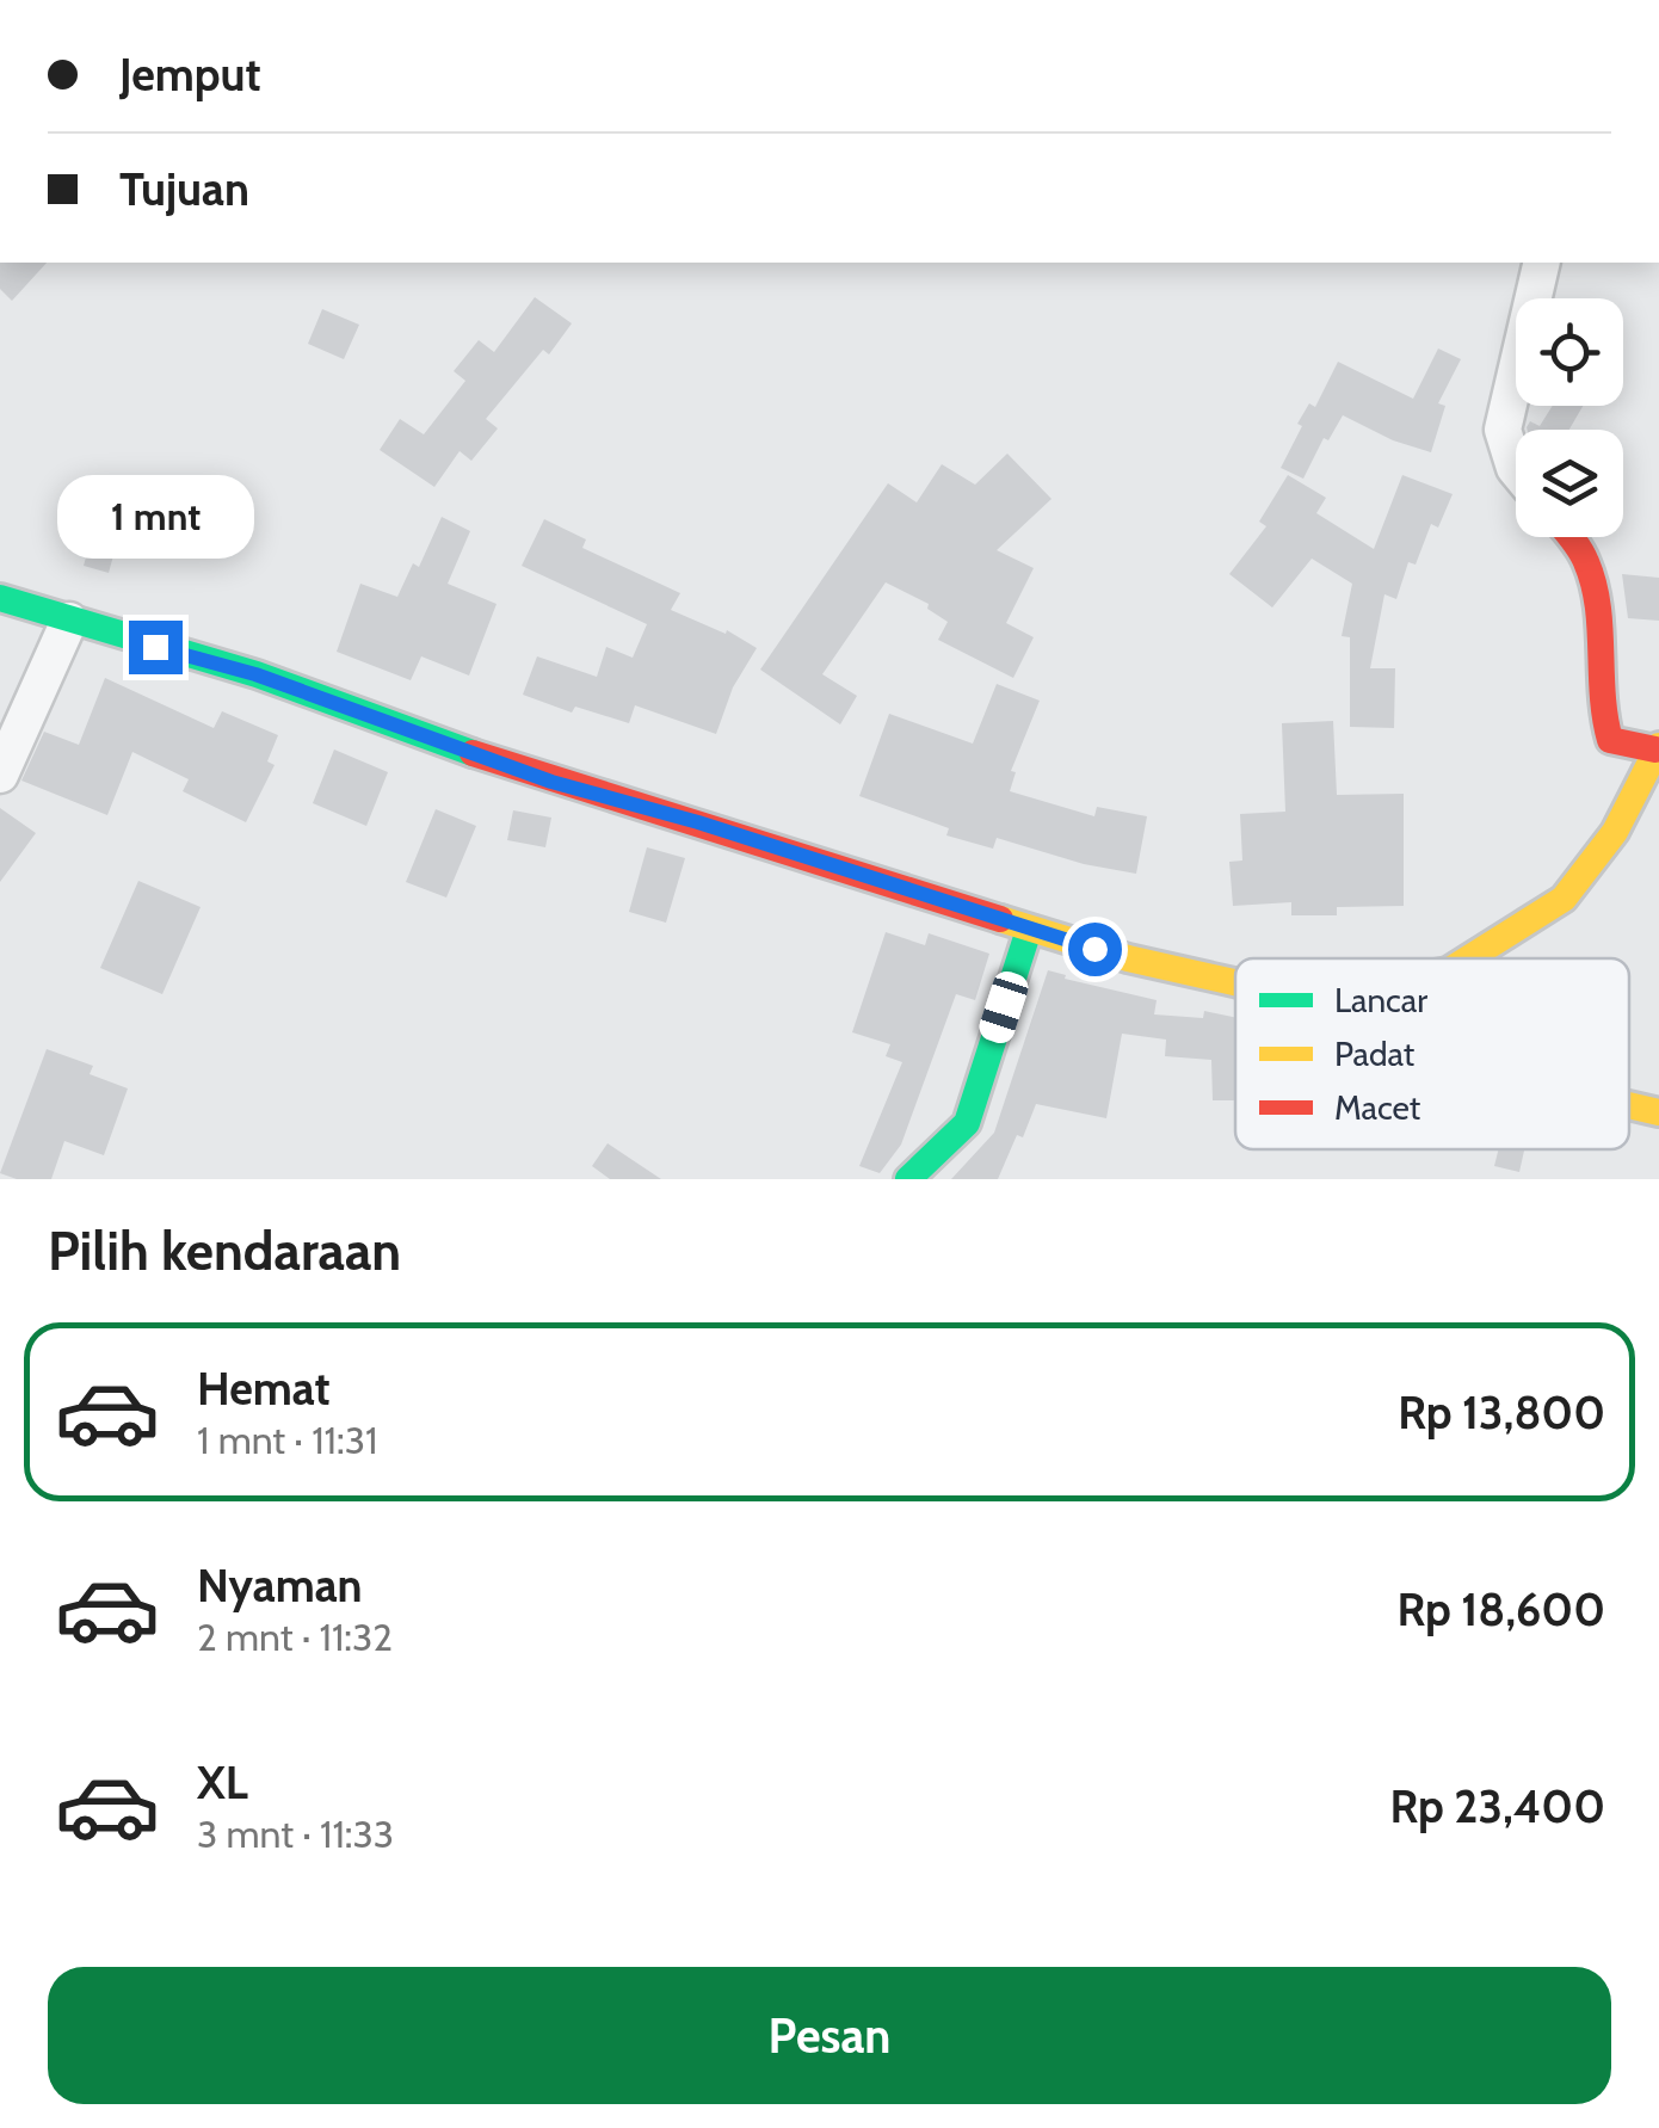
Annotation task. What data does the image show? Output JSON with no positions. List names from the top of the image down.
{
  "legend": ["Lancar", "Padat", "Macet"],
  "page": {
    "banner": ["Jemput", "Tujuan"],
    "bubble": "1 mnt",
    "heading": "Pilih kendaraan",
    "list": [
      {
        "name": "Hemat",
        "note": "1 mnt · 11:31",
        "value": "Rp 13,800"
      },
      {
        "name": "Nyaman",
        "note": "2 mnt · 11:32",
        "value": "Rp 18,600"
      },
      {
        "name": "XL",
        "note": "3 mnt · 11:33",
        "value": "Rp 23,400"
      }
    ],
    "buttons": "Pesan"
  }
}
